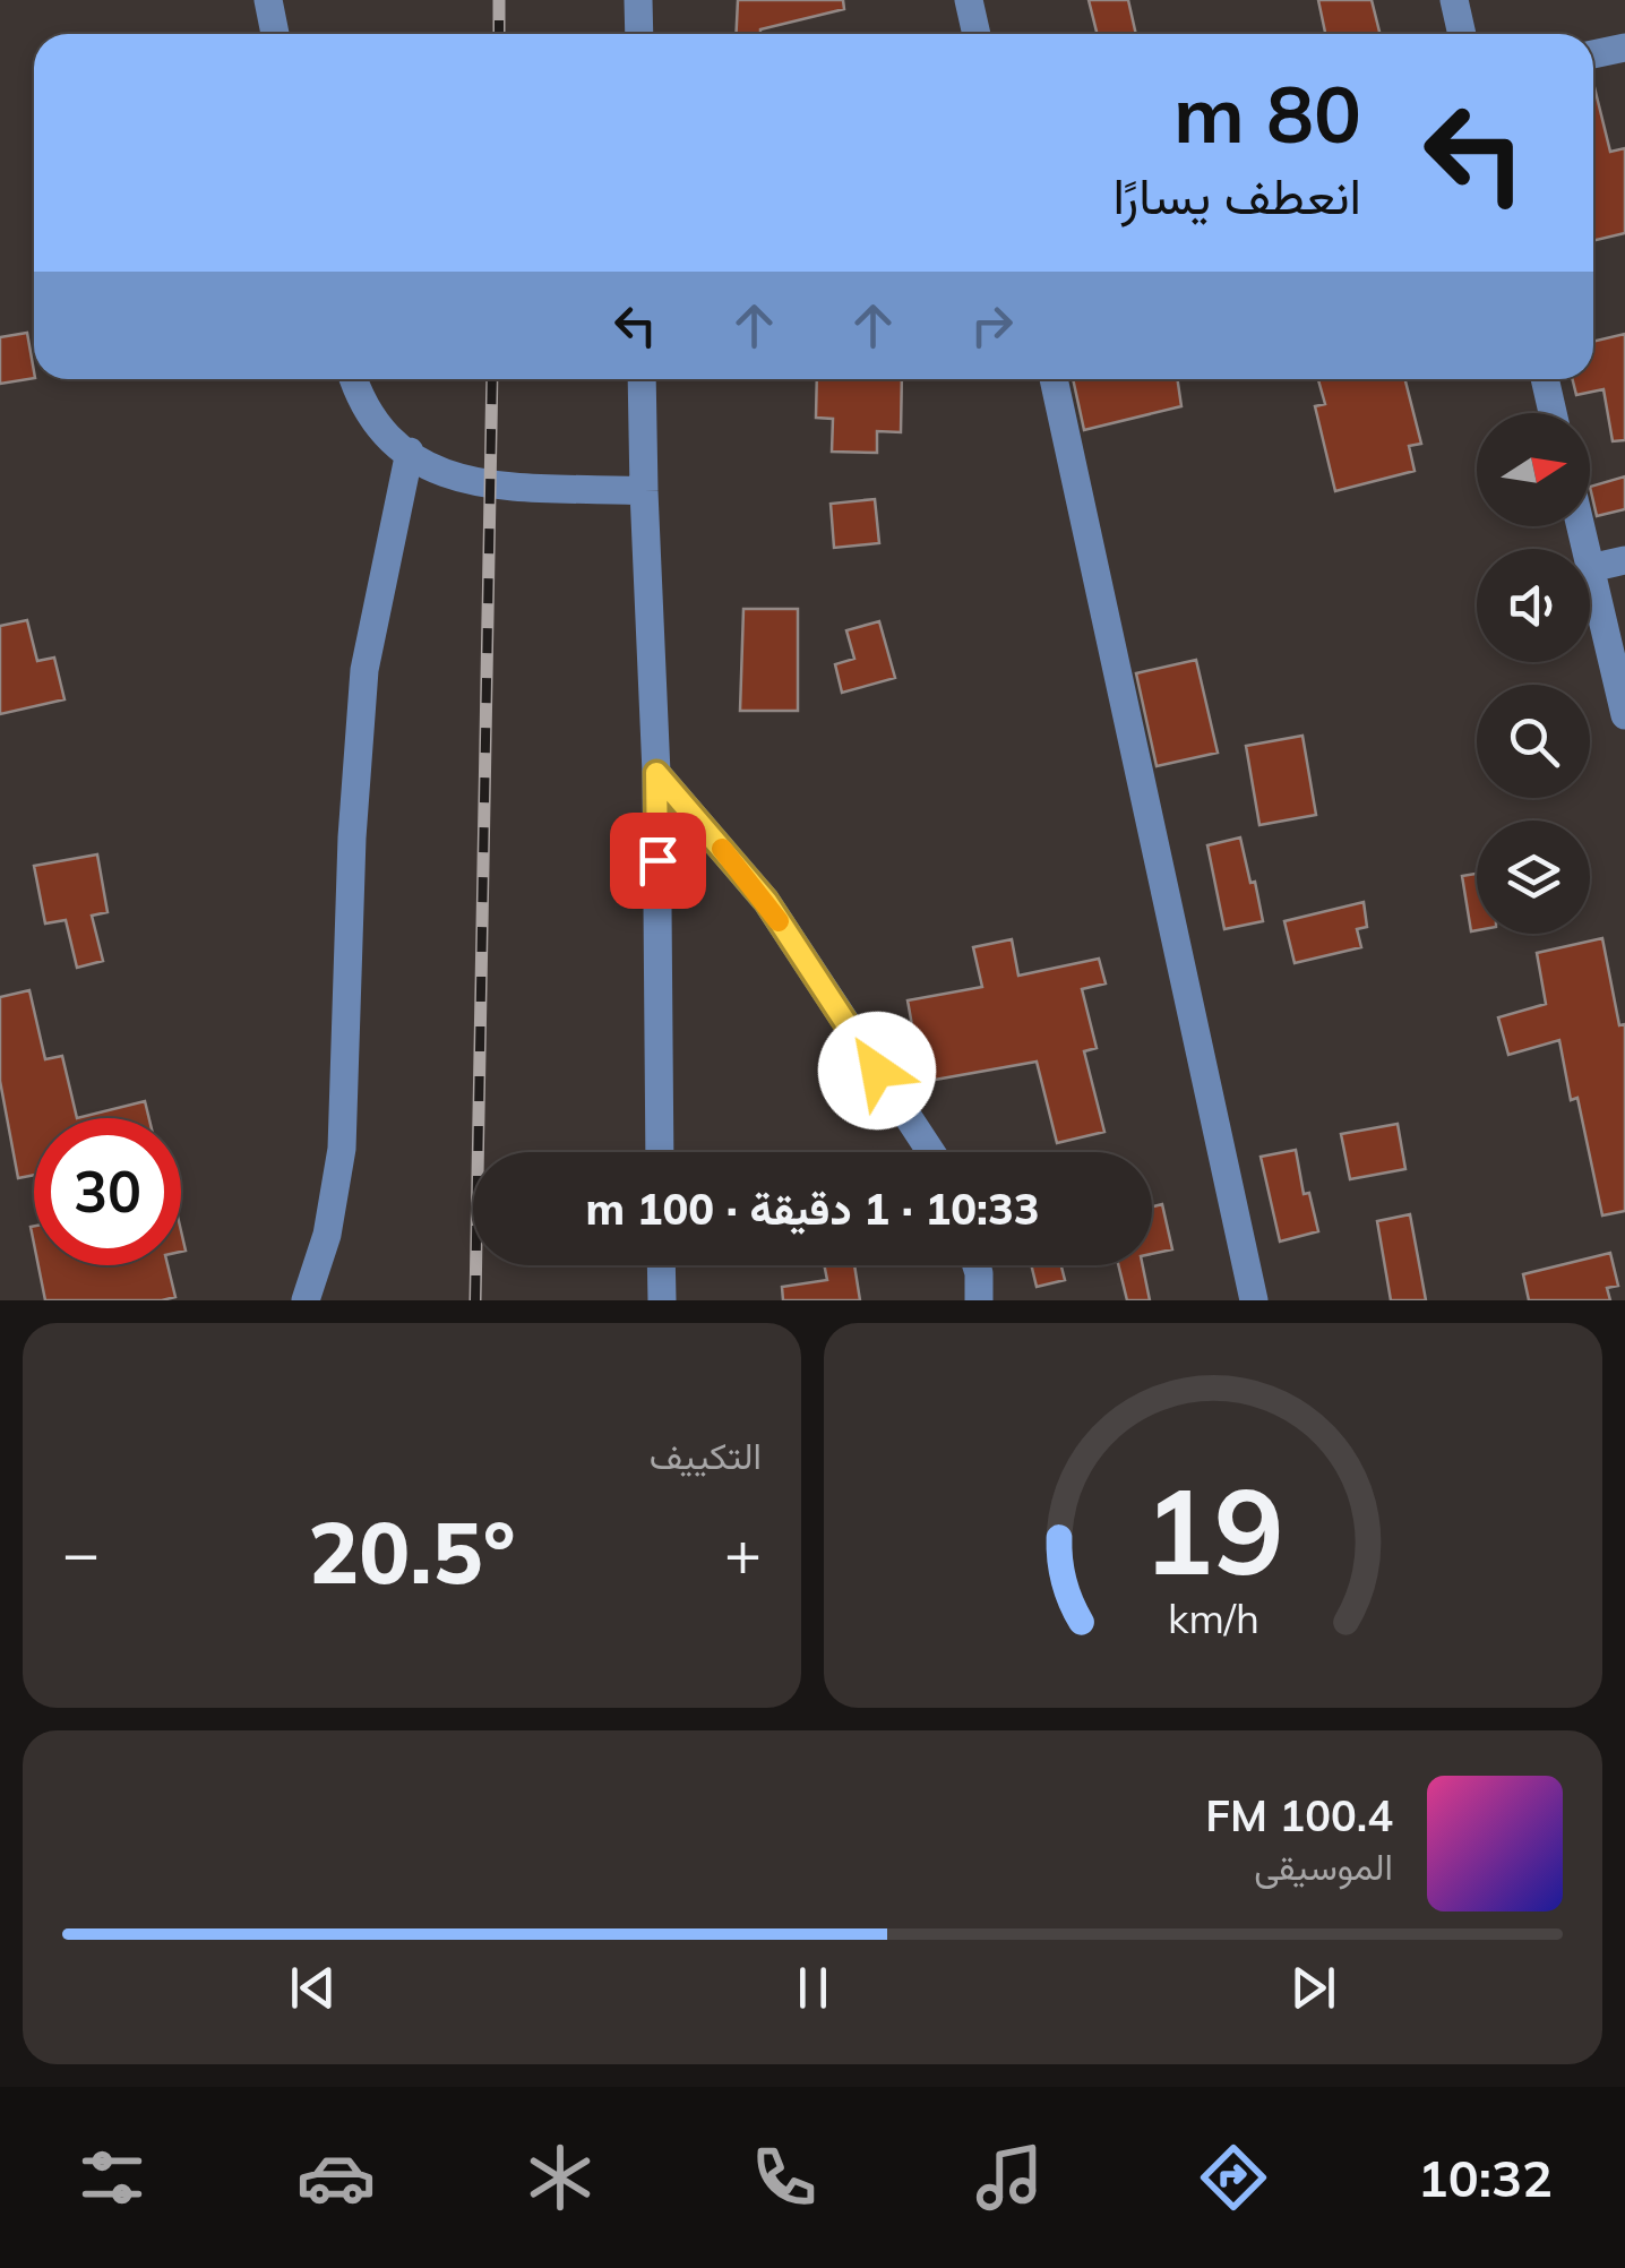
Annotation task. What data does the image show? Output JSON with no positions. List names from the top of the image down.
{
  "north": "right",
  "page": {
    "turn": ["80 m", "انعطف يسارًا"],
    "limit": "30",
    "trip": "10:33 · 1 دقيقة · 100 m",
    "tile": "التكييف",
    "heat": ["−", "20.5°", "+"],
    "song": ["100.4 FM", "الموسيقى"],
    "tabs": "10:32",
    "gauge": ["19", "km/h"]
  }
}
